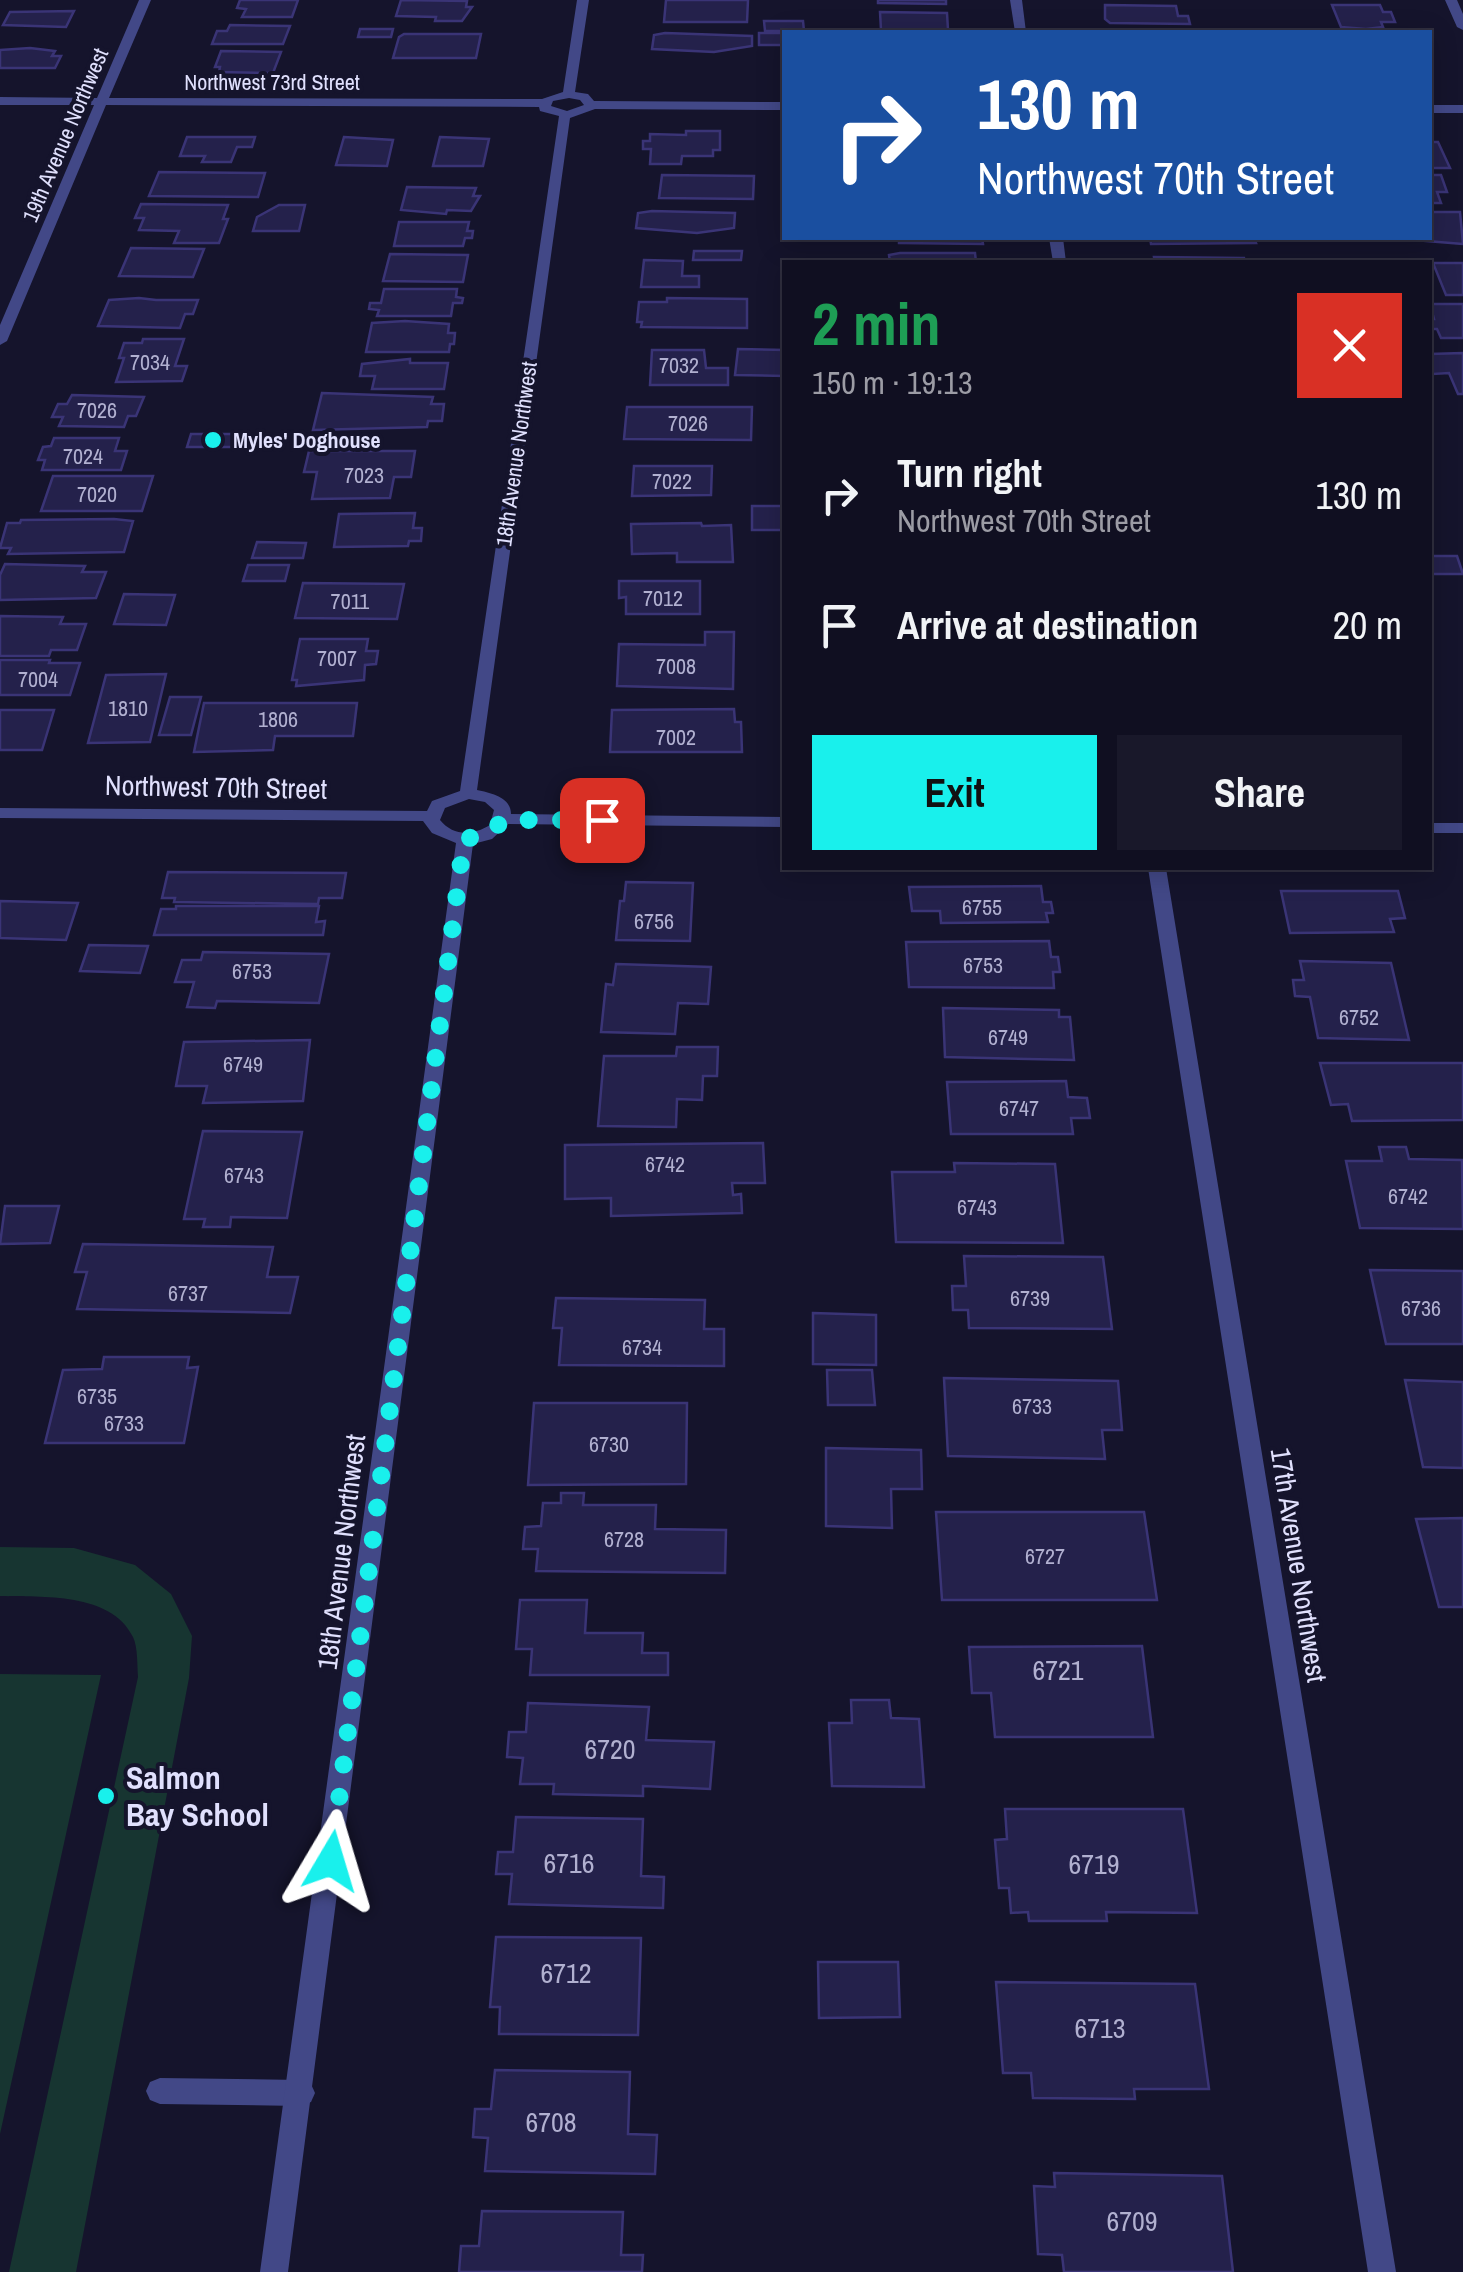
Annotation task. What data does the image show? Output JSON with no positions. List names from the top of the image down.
{
  "streets": {
    "street": [
      "Northwest 73rd Street",
      "19th Avenue Northwest",
      "18th Avenue Northwest",
      "Northwest 70th Street",
      "17th Avenue Northwest"
    ]
  },
  "crossings": [
    ["Northwest 73rd Street", "19th Avenue Northwest"],
    ["18th Avenue Northwest", "Northwest 70th Street"]
  ],
  "places": ["Myles' Doghouse", "Salmon Bay School"],
  "house_numbers": [
    "7034",
    "7032",
    "7026",
    "7026",
    "7024",
    "7023",
    "7022",
    "7020",
    "7012",
    "7011",
    "7007",
    "7008",
    "7004",
    "1810",
    "1806",
    "7002",
    "6755",
    "6756",
    "6753",
    "6753",
    "6752",
    "6749",
    "6749",
    "6747",
    "6742",
    "6743",
    "6742",
    "6743",
    "6737",
    "6739",
    "6736",
    "6734",
    "6735",
    "6733",
    "6733",
    "6730",
    "6728",
    "6727",
    "6721",
    "6720",
    "6716",
    "6719",
    "6712",
    "6713",
    "6708",
    "6709"
  ],
  "page": {
    "turn": ["130 m", "Northwest 70th Street"],
    "heading": ["2 min", "150 m · 19:13"],
    "list": [
      {
        "name": "Turn right",
        "note": "Northwest 70th Street",
        "value": "130 m"
      },
      {
        "name": "Arrive at destination",
        "value": "20 m"
      }
    ],
    "buttons": ["Exit", "Share"]
  }
}
